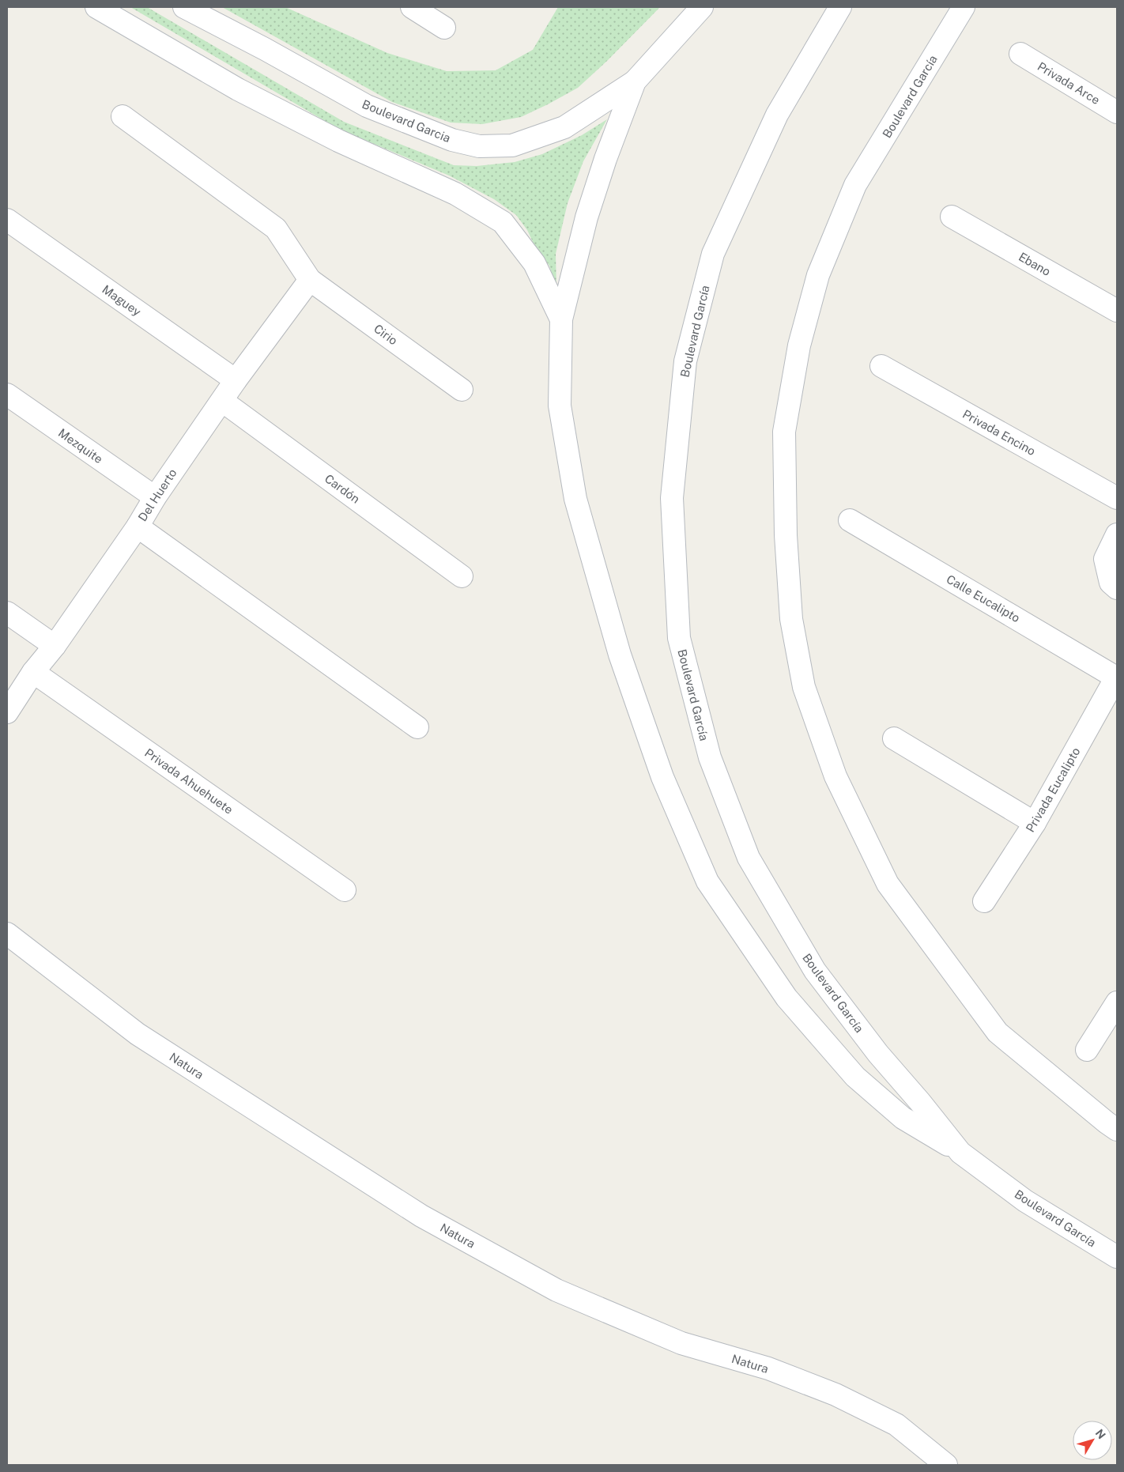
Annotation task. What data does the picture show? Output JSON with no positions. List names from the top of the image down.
{
  "streets": {
    "street": [
      "Privada Arce",
      "Boulevard García",
      "Boulevard Garcia",
      "Ebano",
      "Maguey",
      "Cirio",
      "Privada Encino",
      "Mezquite",
      "Cardón",
      "Del Huerto",
      "Calle Eucalipto",
      "Privada Ahuehuete",
      "Privada Eucalipto",
      "Natura"
    ]
  },
  "crossings": [
    ["Maguey", "Del Huerto"],
    ["Cirio", "Del Huerto"],
    ["Mezquite", "Del Huerto"],
    ["Cardón", "Del Huerto"],
    ["Del Huerto", "Privada Ahuehuete"],
    ["Calle Eucalipto", "Privada Eucalipto"]
  ],
  "north": "top right"
}
